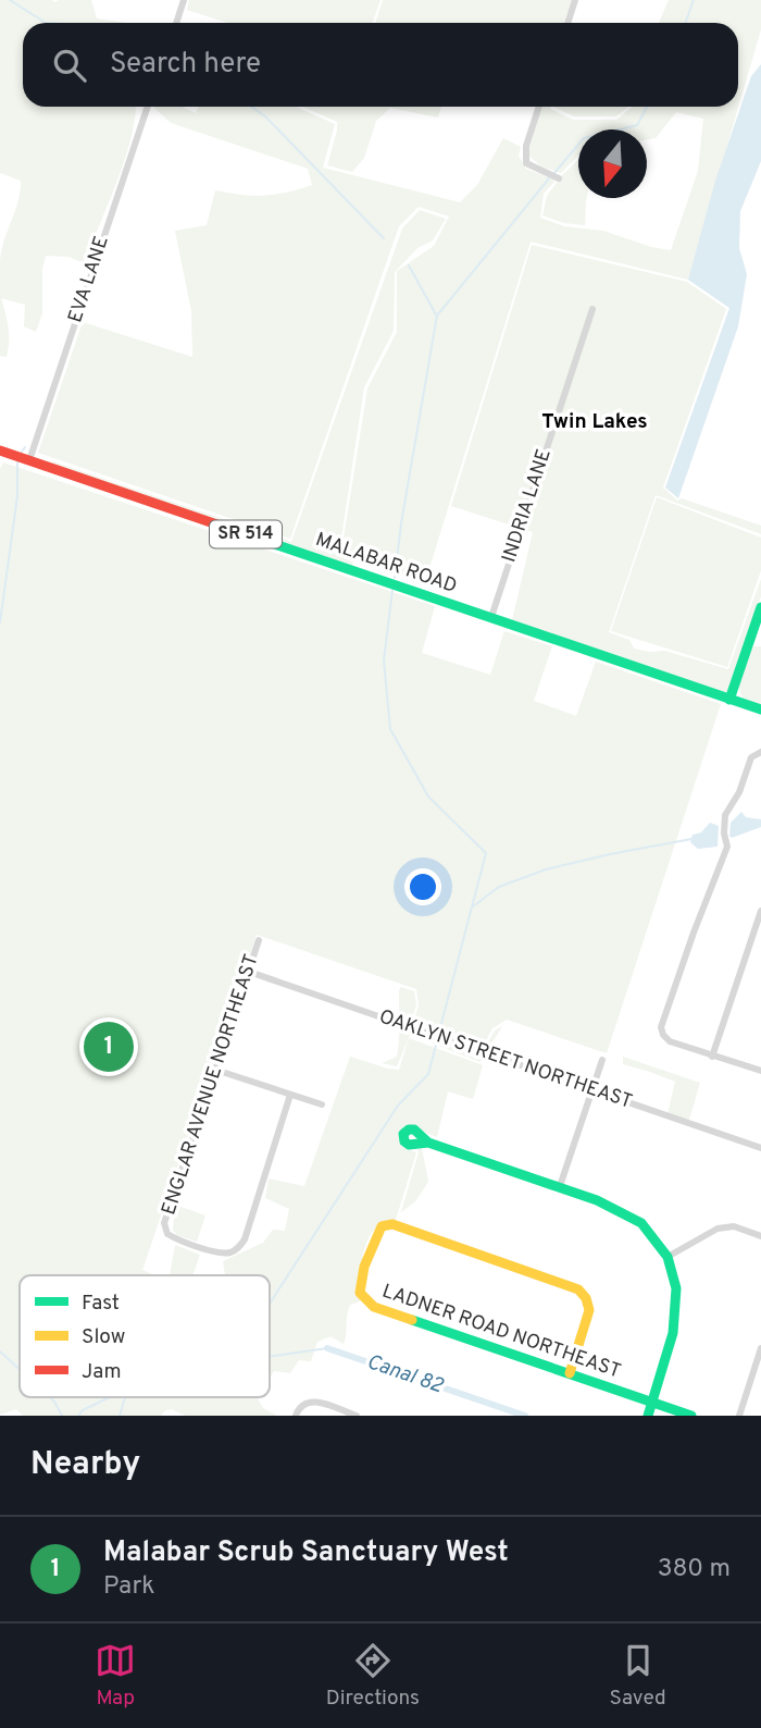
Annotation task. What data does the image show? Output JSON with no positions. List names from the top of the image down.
{
  "streets": {
    "street": [
      "EVA LANE",
      "INDRIA LANE",
      "SR 514",
      "MALABAR ROAD",
      "OAKLYN STREET NORTHEAST",
      "ENGLAR AVENUE NORTHEAST",
      "LADNER ROAD NORTHEAST"
    ]
  },
  "crossings": [
    ["EVA LANE", "MALABAR ROAD"],
    ["INDRIA LANE", "MALABAR ROAD"],
    ["OAKLYN STREET NORTHEAST", "ENGLAR AVENUE NORTHEAST"]
  ],
  "districts": ["Twin Lakes"],
  "water": ["Canal 82"],
  "legend": ["Fast", "Slow", "Jam"],
  "north": "bottom",
  "page": {
    "search": "Search here",
    "pins": "1",
    "heading": "Nearby",
    "list": [
      {
        "mark": "1",
        "name": "Malabar Scrub Sanctuary West",
        "note": "Park",
        "value": "380 m"
      }
    ],
    "nav": ["Map", "Directions", "Saved"]
  }
}
